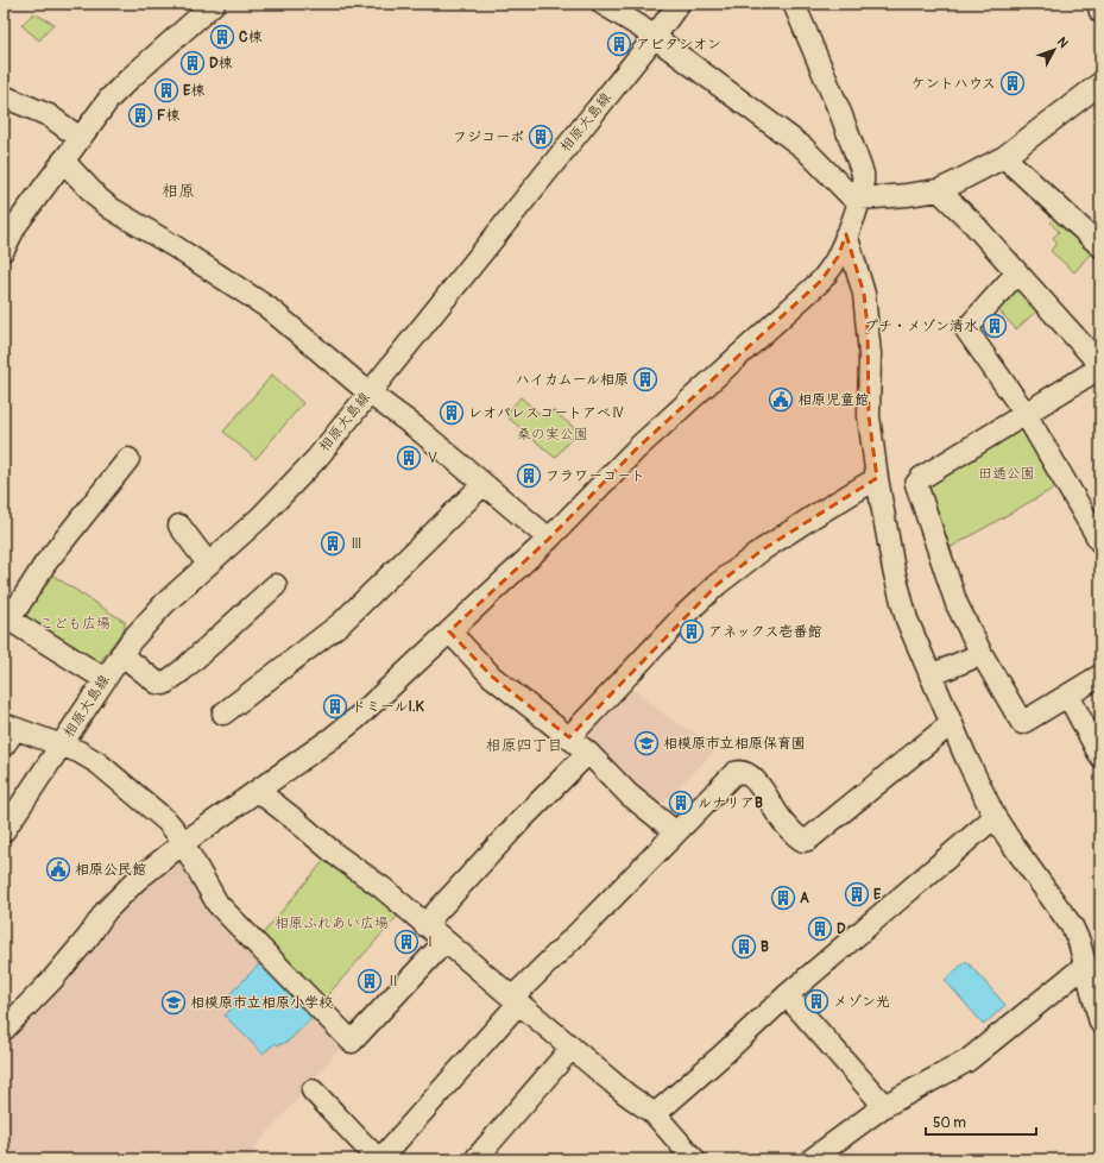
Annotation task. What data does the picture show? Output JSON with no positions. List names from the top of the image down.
{
  "streets": {
    "street": ["相原大島線"]
  },
  "districts": ["相原", "相原四丁目"],
  "parks": [
    "桑の実公園",
    "田通公園",
    "こども広場",
    "相原ふれあい広場"
  ],
  "places": {
    "building": [
      "C棟",
      "アビタシオン",
      "D棟",
      "ケントハウス",
      "E棟",
      "F棟",
      "フジコーポ",
      "プチ・メゾン清水",
      "ハイカムール相原",
      "レオパレスコートアベⅣ",
      "Ⅴ",
      "フラワーコート",
      "Ⅲ",
      "アネックス壱番館",
      "ドミールI.K",
      "ルナリアB",
      "E",
      "A",
      "D",
      "Ⅰ",
      "B",
      "Ⅱ",
      "メゾン光"
    ],
    "public building": ["相原児童館", "相原公民館"],
    "school or university": ["相模原市立相原保育園", "相模原市立相原小学校"]
  },
  "scale_bar": "50 m",
  "north": "top right"
}
